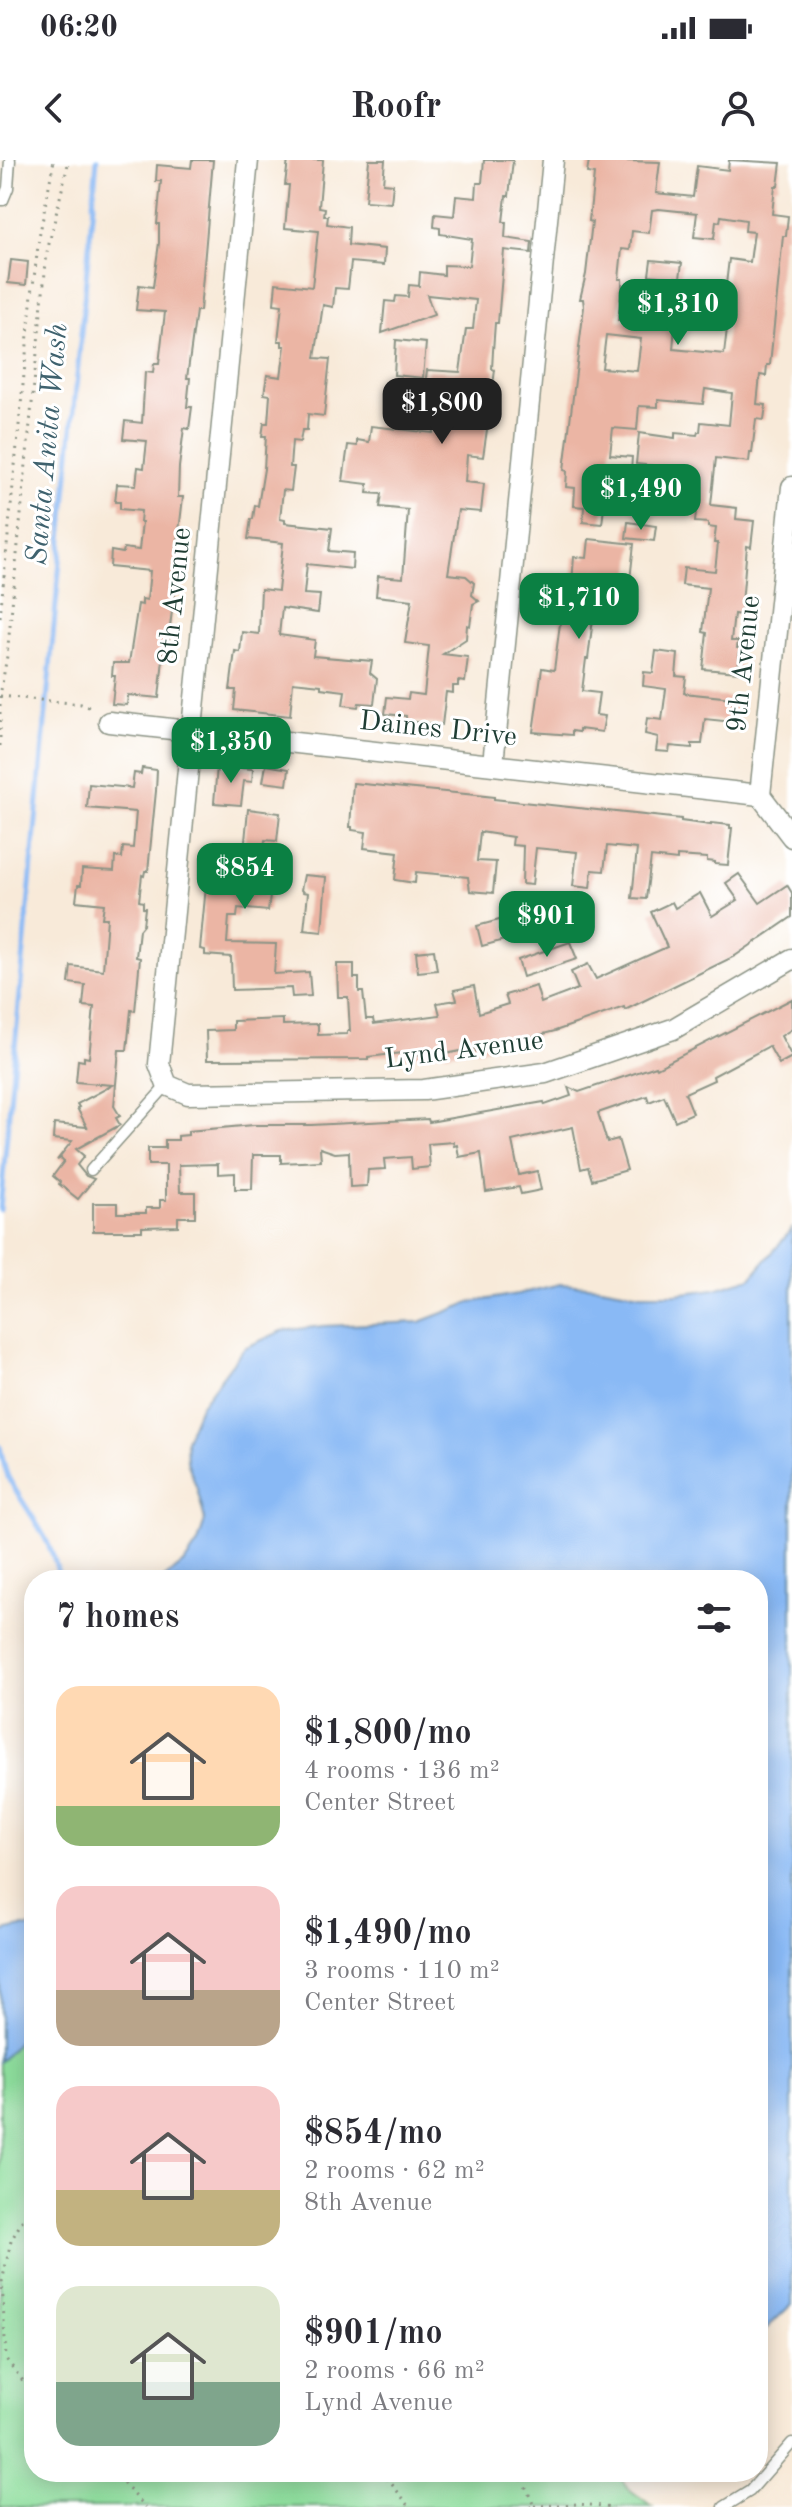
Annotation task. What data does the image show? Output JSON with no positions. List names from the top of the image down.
{
  "streets": {
    "street": [
      "8th Avenue",
      "9th Avenue",
      "Daines Drive",
      "Lynd Avenue"
    ]
  },
  "crossings": [
    ["8th Avenue", "Daines Drive"],
    ["8th Avenue", "Lynd Avenue"],
    ["9th Avenue", "Daines Drive"]
  ],
  "water": ["Santa Anita Wash"],
  "page": {
    "status": "06:20",
    "header": "Roofr",
    "price": [
      "$1,310",
      "$1,800",
      "$1,490",
      "$1,710",
      "$1,350",
      "$854",
      "$901"
    ],
    "heading": "7 homes",
    "list": [
      {
        "name": "$1,800/mo",
        "note": "4 rooms · 136 m² · Center Street"
      },
      {
        "name": "$1,490/mo",
        "note": "3 rooms · 110 m² · Center Street"
      },
      {
        "name": "$854/mo",
        "note": "2 rooms · 62 m² · 8th Avenue"
      },
      {
        "name": "$901/mo",
        "note": "2 rooms · 66 m² · Lynd Avenue"
      }
    ]
  }
}
